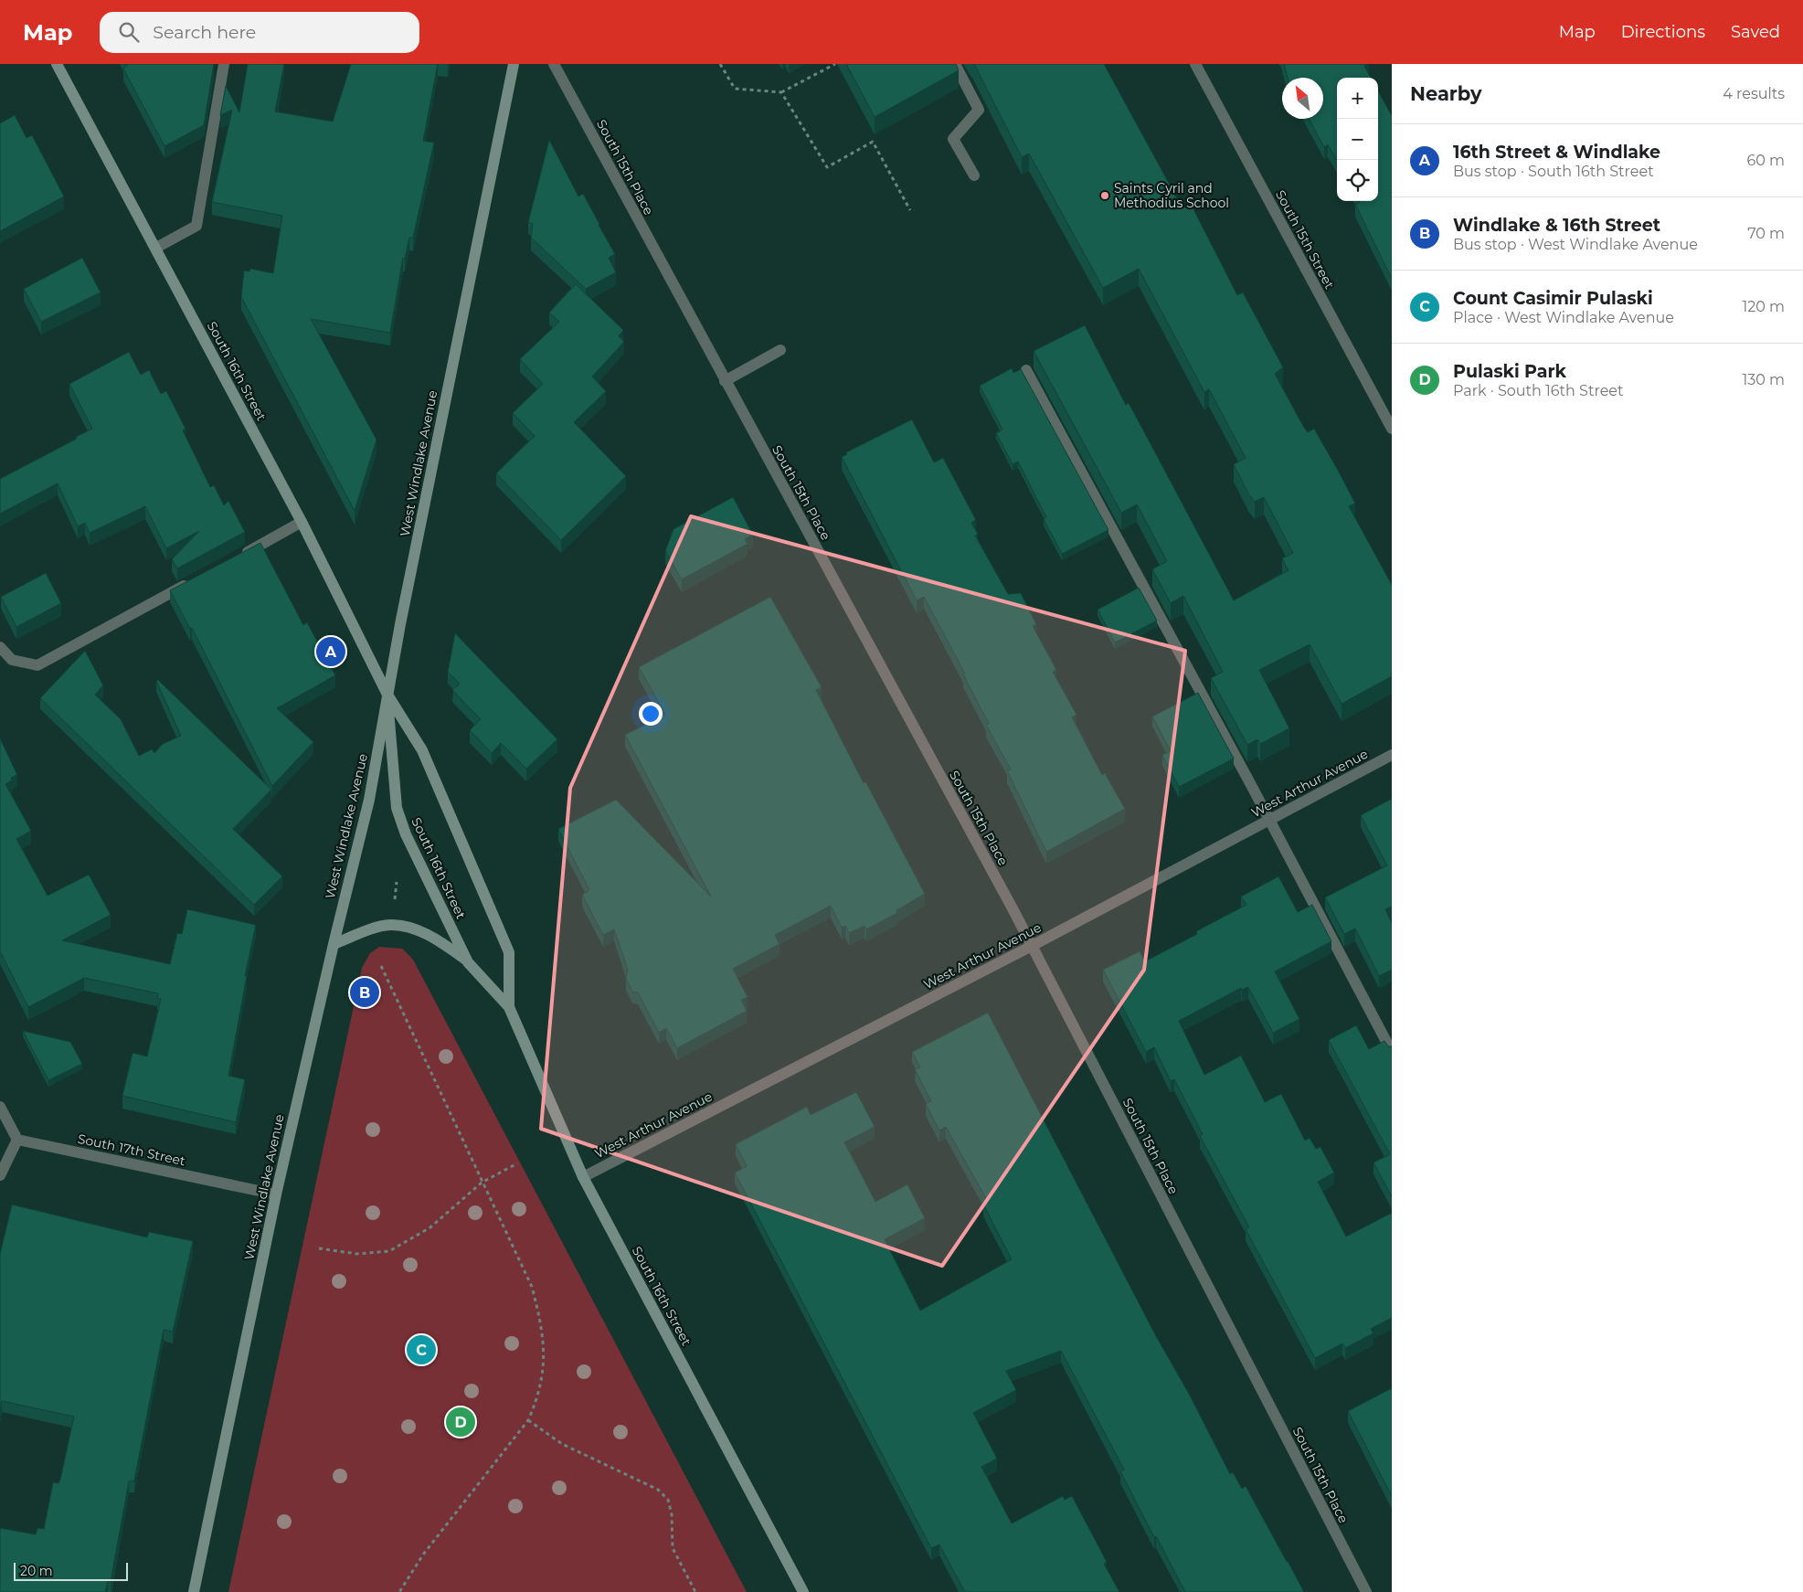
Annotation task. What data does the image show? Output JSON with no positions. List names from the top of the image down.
{
  "streets": {
    "street": [
      "South 15th Place",
      "South 15th Street",
      "South 16th Street",
      "West Windlake Avenue",
      "West Arthur Avenue",
      "South 17th Street"
    ]
  },
  "crossings": [
    ["South 15th Place", "West Arthur Avenue"],
    ["South 16th Street", "West Windlake Avenue"],
    ["South 16th Street", "West Arthur Avenue"],
    ["West Windlake Avenue", "South 17th Street"]
  ],
  "places": ["Saints Cyril and Methodius School"],
  "scale_bar": "20 m",
  "north": "top left",
  "page": {
    "header": "Map",
    "search": "Search here",
    "nav": ["Map", "Directions", "Saved"],
    "heading": ["Nearby", "4 results"],
    "map_buttons": ["+", "−"],
    "list": [
      {
        "mark": "A",
        "name": "16th Street & Windlake",
        "note": "Bus stop · South 16th Street",
        "value": "60 m"
      },
      {
        "mark": "B",
        "name": "Windlake & 16th Street",
        "note": "Bus stop · West Windlake Avenue",
        "value": "70 m"
      },
      {
        "mark": "C",
        "name": "Count Casimir Pulaski",
        "note": "Place · West Windlake Avenue",
        "value": "120 m"
      },
      {
        "mark": "D",
        "name": "Pulaski Park",
        "note": "Park · South 16th Street",
        "value": "130 m"
      }
    ],
    "pins": [
      "A",
      "B",
      "C",
      "D"
    ],
    "scale": "20 m"
  }
}
